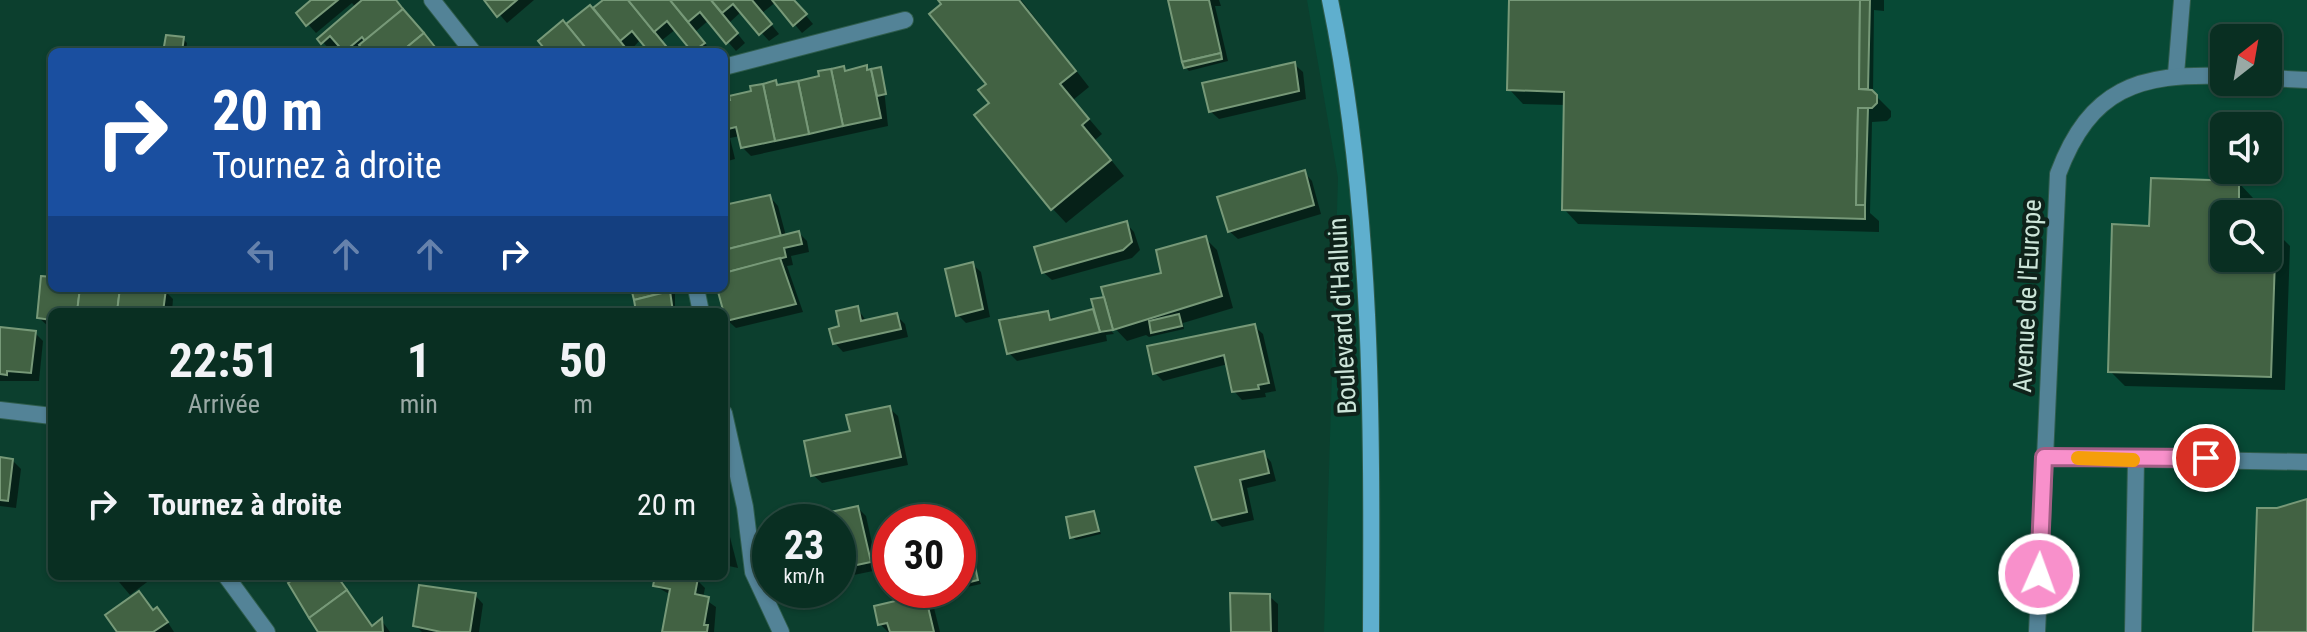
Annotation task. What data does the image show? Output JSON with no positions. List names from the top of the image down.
{
  "streets": {
    "main road": ["Boulevard d'Halluin"],
    "street": ["Avenue de l'Europe"]
  },
  "north": "top right",
  "page": {
    "turn": ["20 m", "Tournez à droite"],
    "eta": [
      "22:51",
      "Arrivée",
      "1",
      "min",
      "50",
      "m"
    ],
    "list": [
      {
        "name": "Tournez à droite",
        "value": "20 m"
      }
    ],
    "speed": "23 km/h",
    "limit": "30"
  }
}
